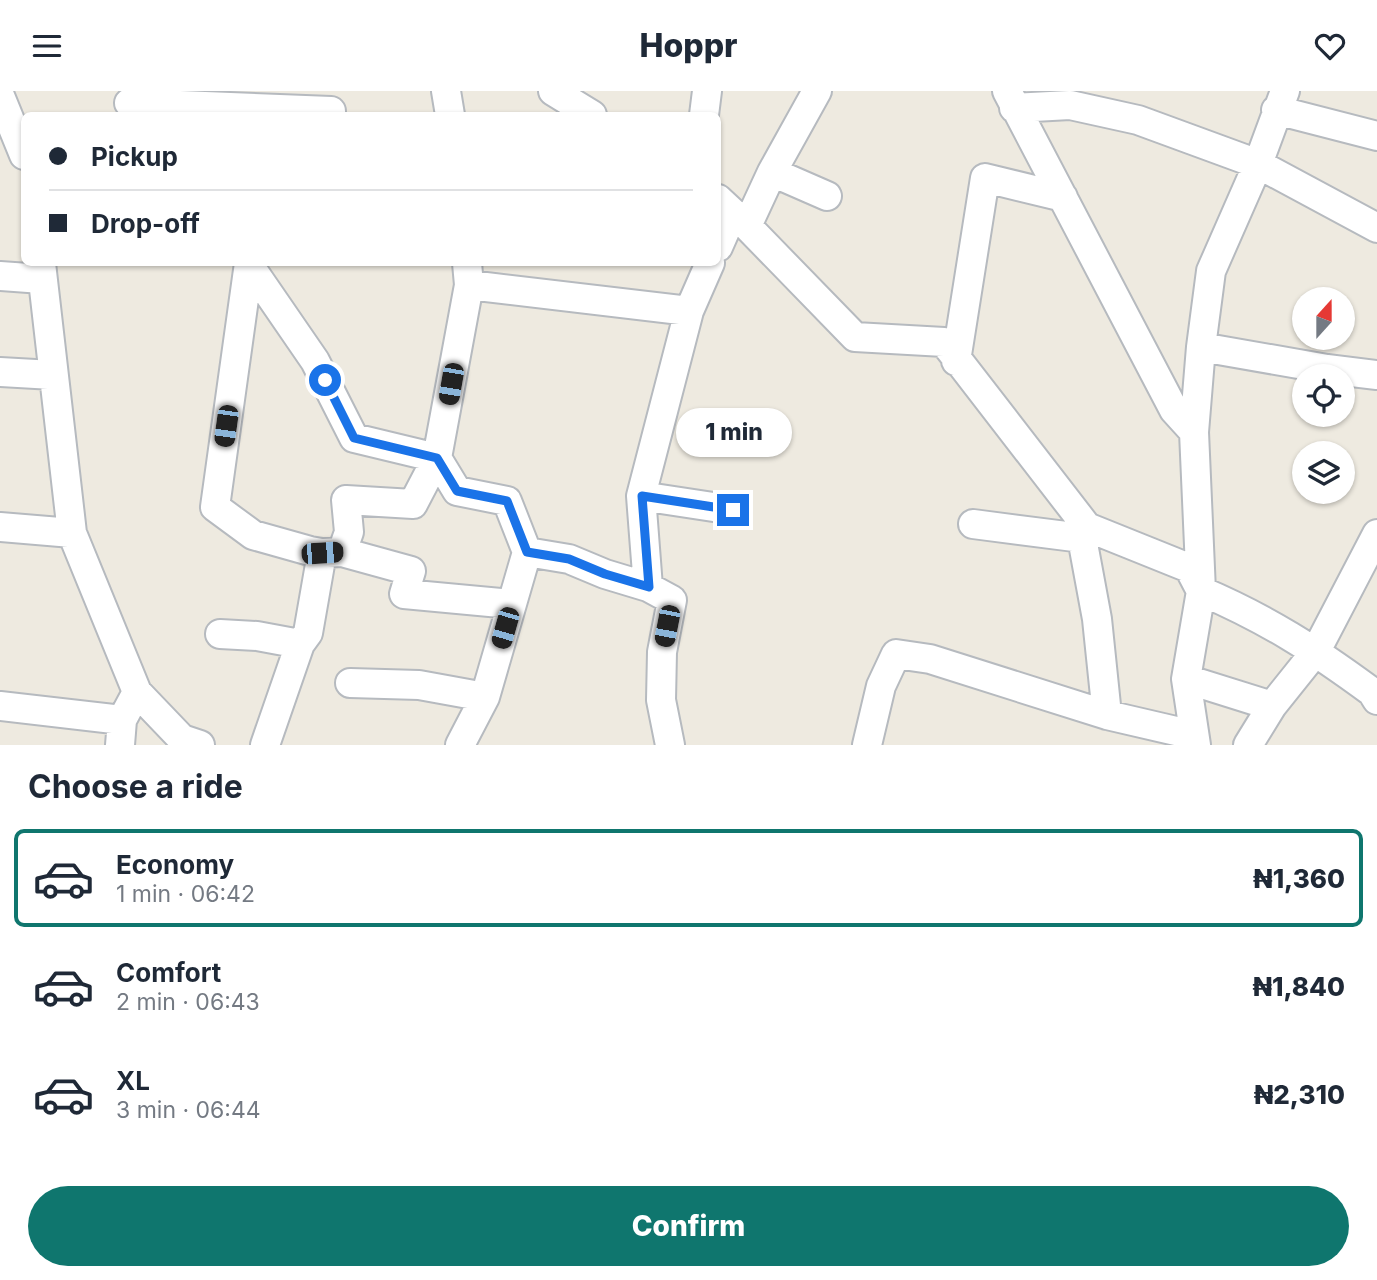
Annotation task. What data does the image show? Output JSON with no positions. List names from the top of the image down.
{
  "north": "top",
  "page": {
    "header": "Hoppr",
    "banner": ["Pickup", "Drop-off"],
    "bubble": "1 min",
    "heading": "Choose a ride",
    "list": [
      {
        "name": "Economy",
        "note": "1 min · 06:42",
        "value": "₦1,360"
      },
      {
        "name": "Comfort",
        "note": "2 min · 06:43",
        "value": "₦1,840"
      },
      {
        "name": "XL",
        "note": "3 min · 06:44",
        "value": "₦2,310"
      }
    ],
    "buttons": "Confirm"
  }
}
